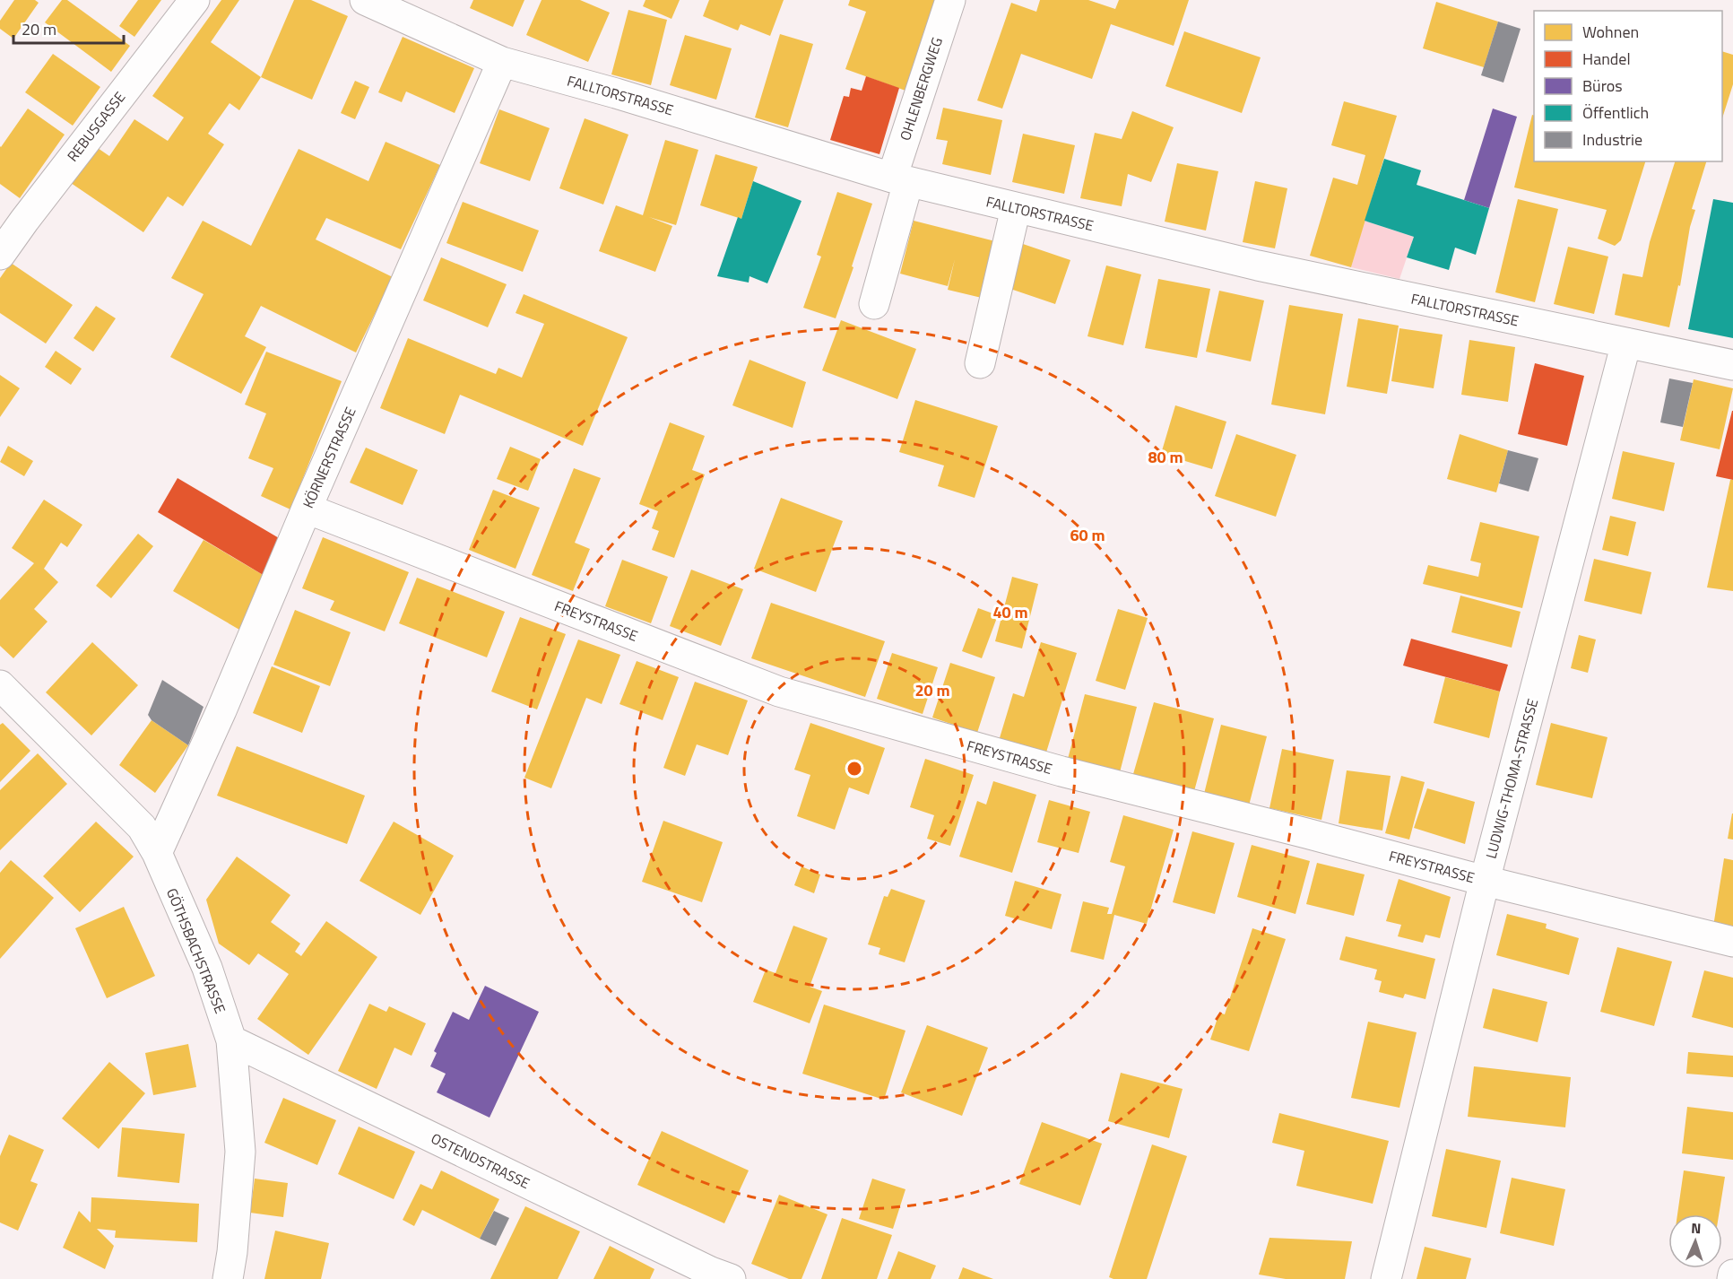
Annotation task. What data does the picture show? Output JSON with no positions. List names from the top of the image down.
{
  "streets": {
    "street": [
      "OHLENBERGWEG",
      "FALLTORSTRASSE",
      "REBUSGASSE",
      "KÖRNERSTRASSE",
      "FREYSTRASSE",
      "LUDWIG-THOMA-STRASSE",
      "GÖTHSBACHSTRASSE",
      "OSTENDSTRASSE"
    ]
  },
  "crossings": [
    ["OHLENBERGWEG", "FALLTORSTRASSE"],
    ["FALLTORSTRASSE", "KÖRNERSTRASSE"],
    ["FALLTORSTRASSE", "LUDWIG-THOMA-STRASSE"],
    ["KÖRNERSTRASSE", "FREYSTRASSE"],
    ["KÖRNERSTRASSE", "GÖTHSBACHSTRASSE"],
    ["FREYSTRASSE", "LUDWIG-THOMA-STRASSE"],
    ["GÖTHSBACHSTRASSE", "OSTENDSTRASSE"]
  ],
  "legend": [
    "Wohnen",
    "Handel",
    "Büros",
    "Öffentlich",
    "Industrie"
  ],
  "scale_bar": "20 m",
  "north": "top",
  "rings": [
    "80 m",
    "60 m",
    "40 m",
    "20 m"
  ]
}
